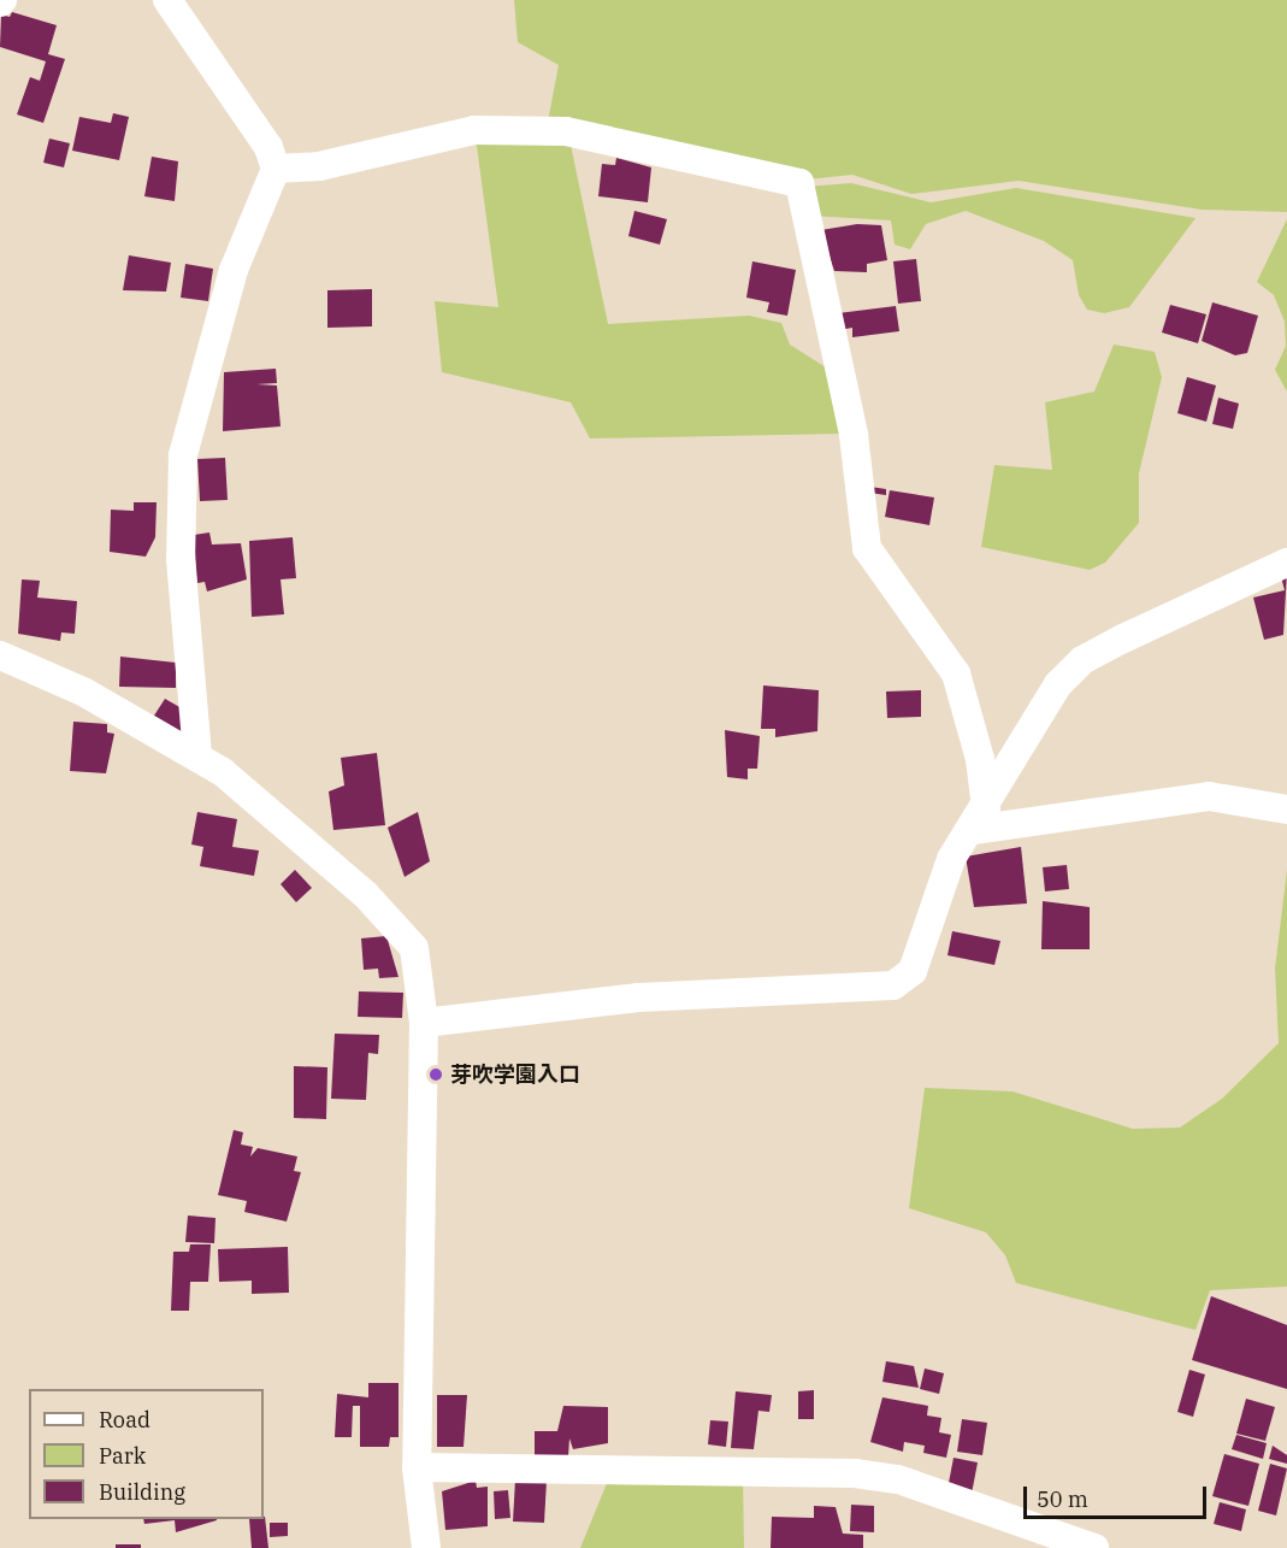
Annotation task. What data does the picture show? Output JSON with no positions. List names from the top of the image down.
{
  "places": ["芽吹学園入口"],
  "legend": ["Road", "Park", "Building"],
  "scale_bar": "50 m"
}
